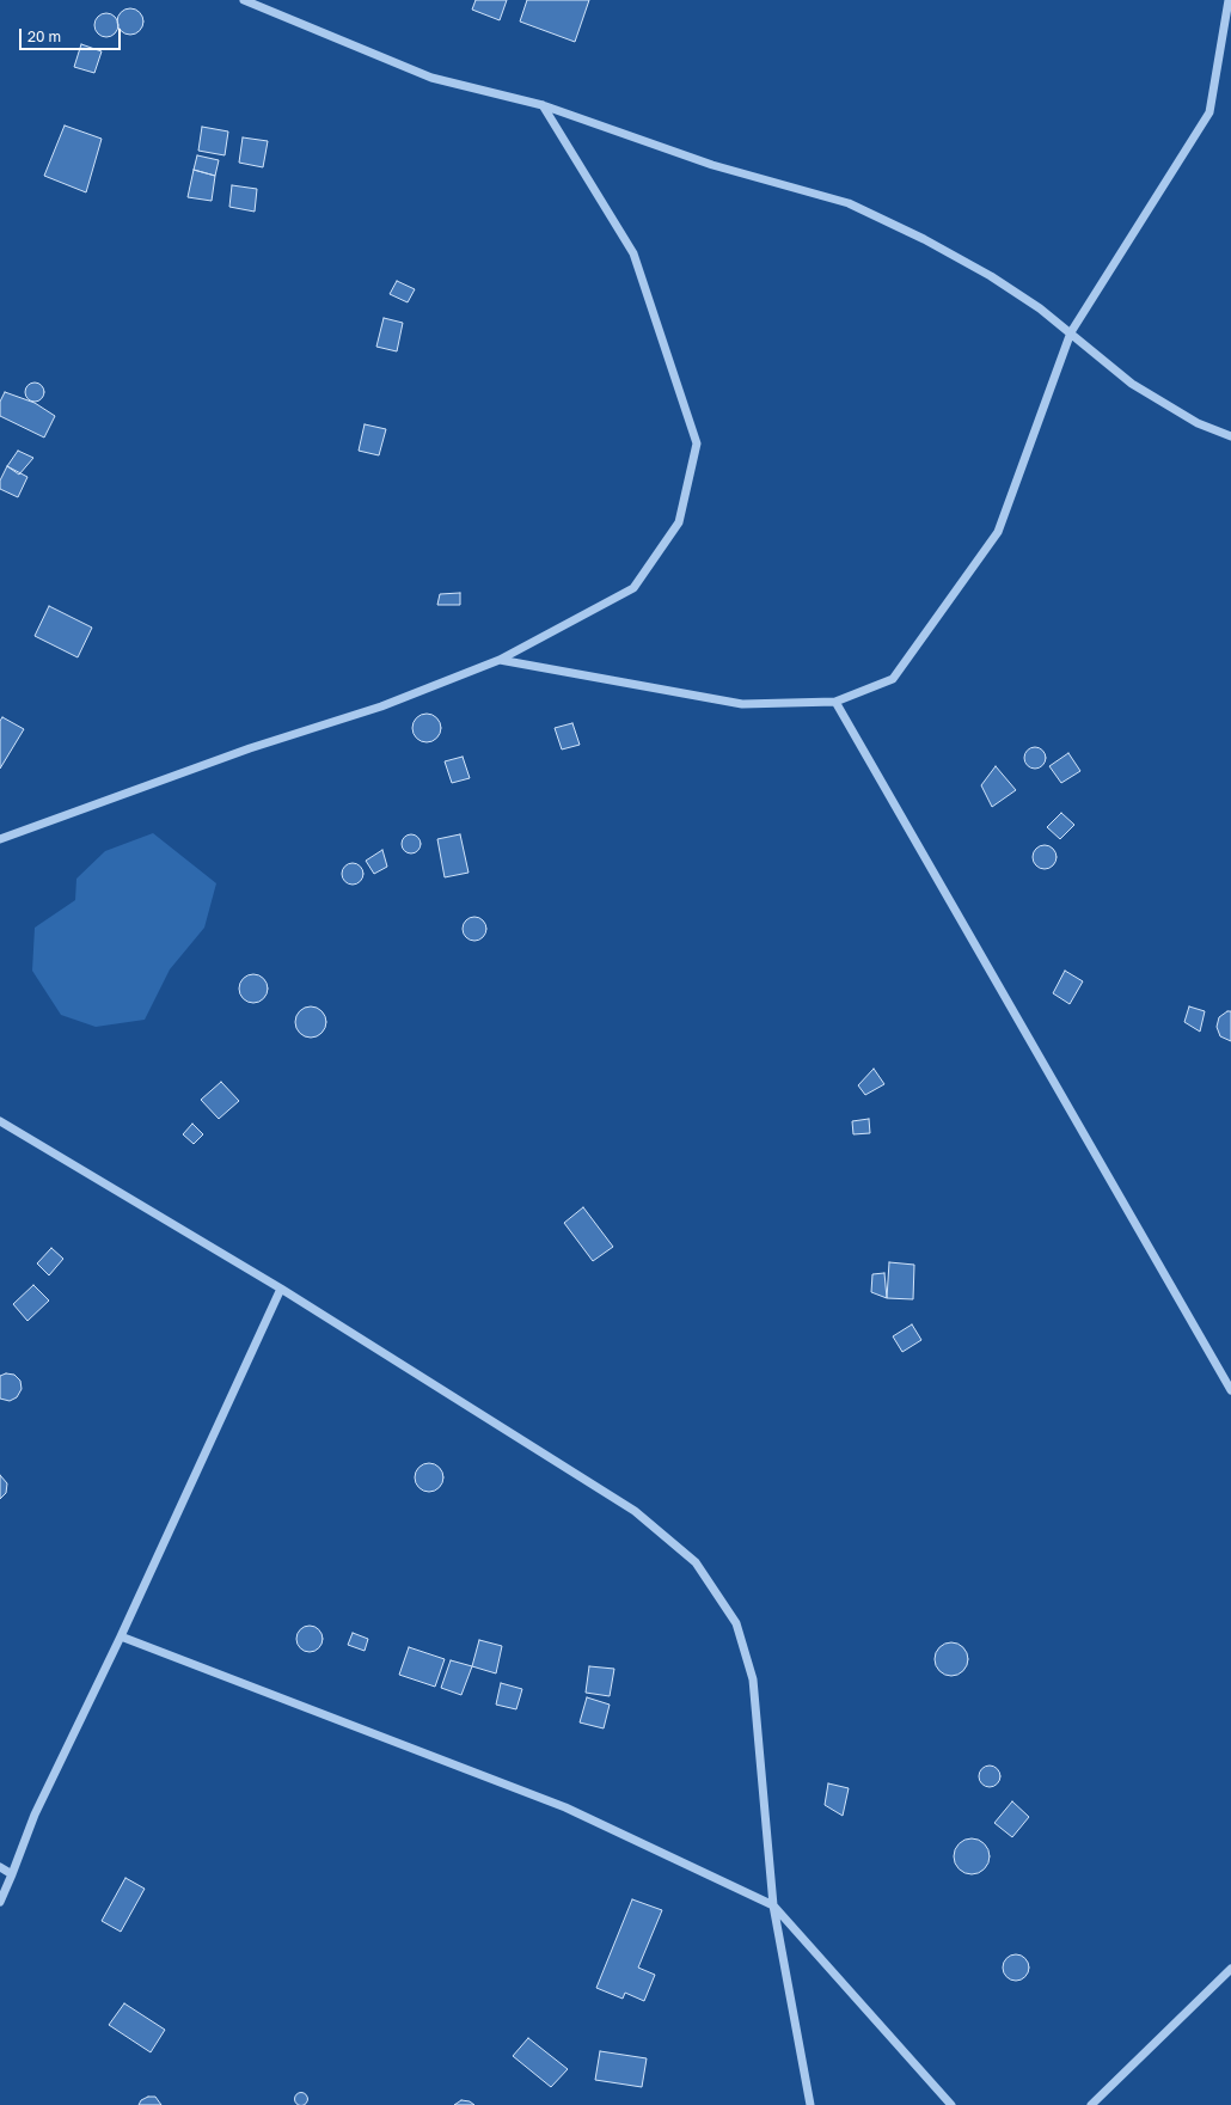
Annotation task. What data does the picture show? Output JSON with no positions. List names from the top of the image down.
{
  "scale_bar": "20 m"
}
